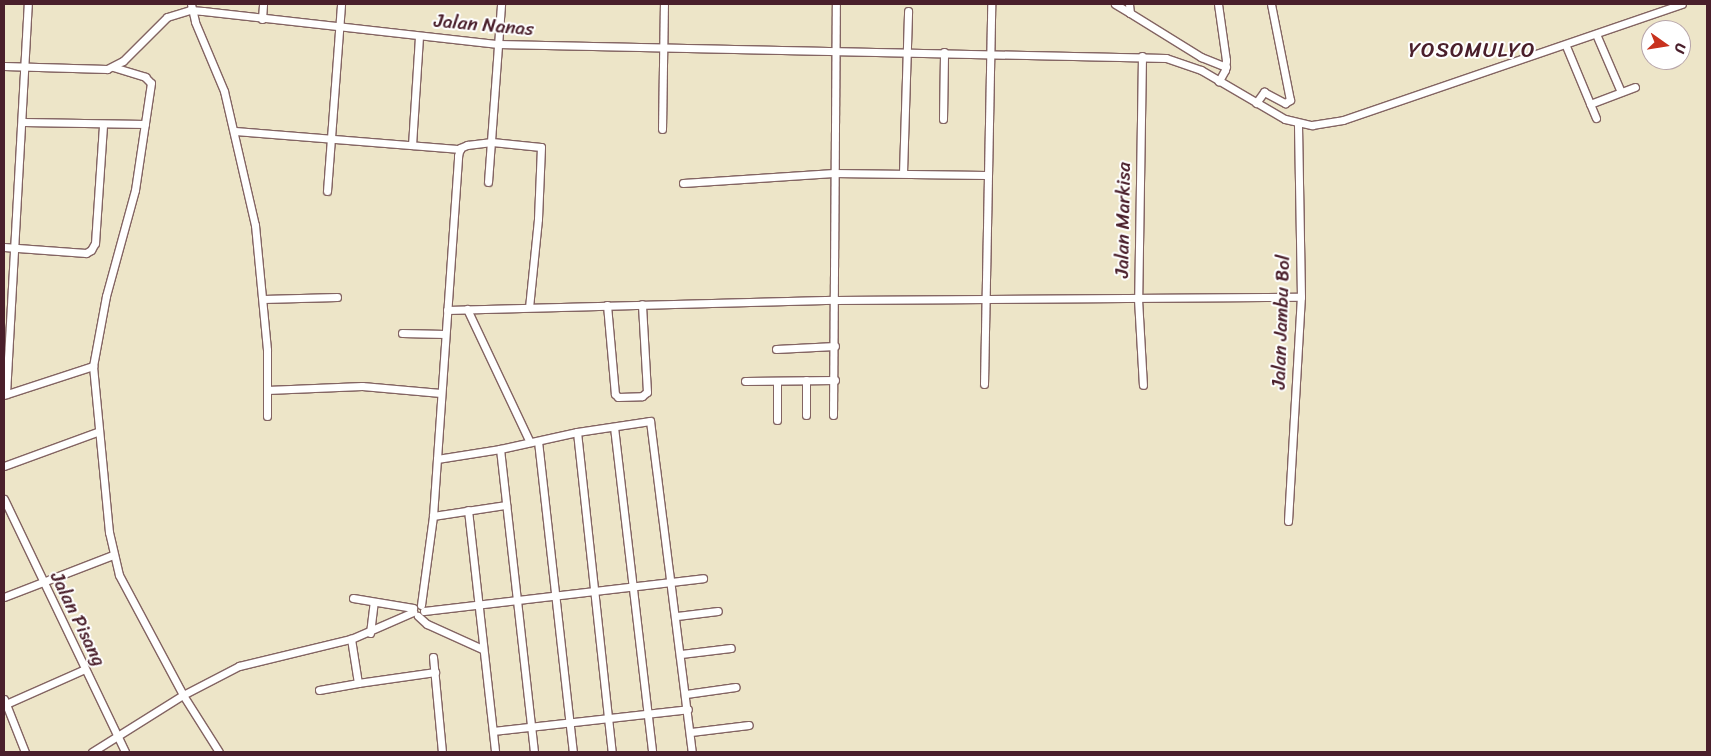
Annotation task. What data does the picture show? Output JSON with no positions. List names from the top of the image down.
{
  "streets": {
    "street": [
      "Jalan Nanas",
      "Jalan Markisa",
      "Jalan Jambu Bol",
      "Jalan Pisang"
    ]
  },
  "crossings": [
    ["Jalan Nanas", "Jalan Markisa"]
  ],
  "districts": ["YOSOMULYO"],
  "north": "right"
}
